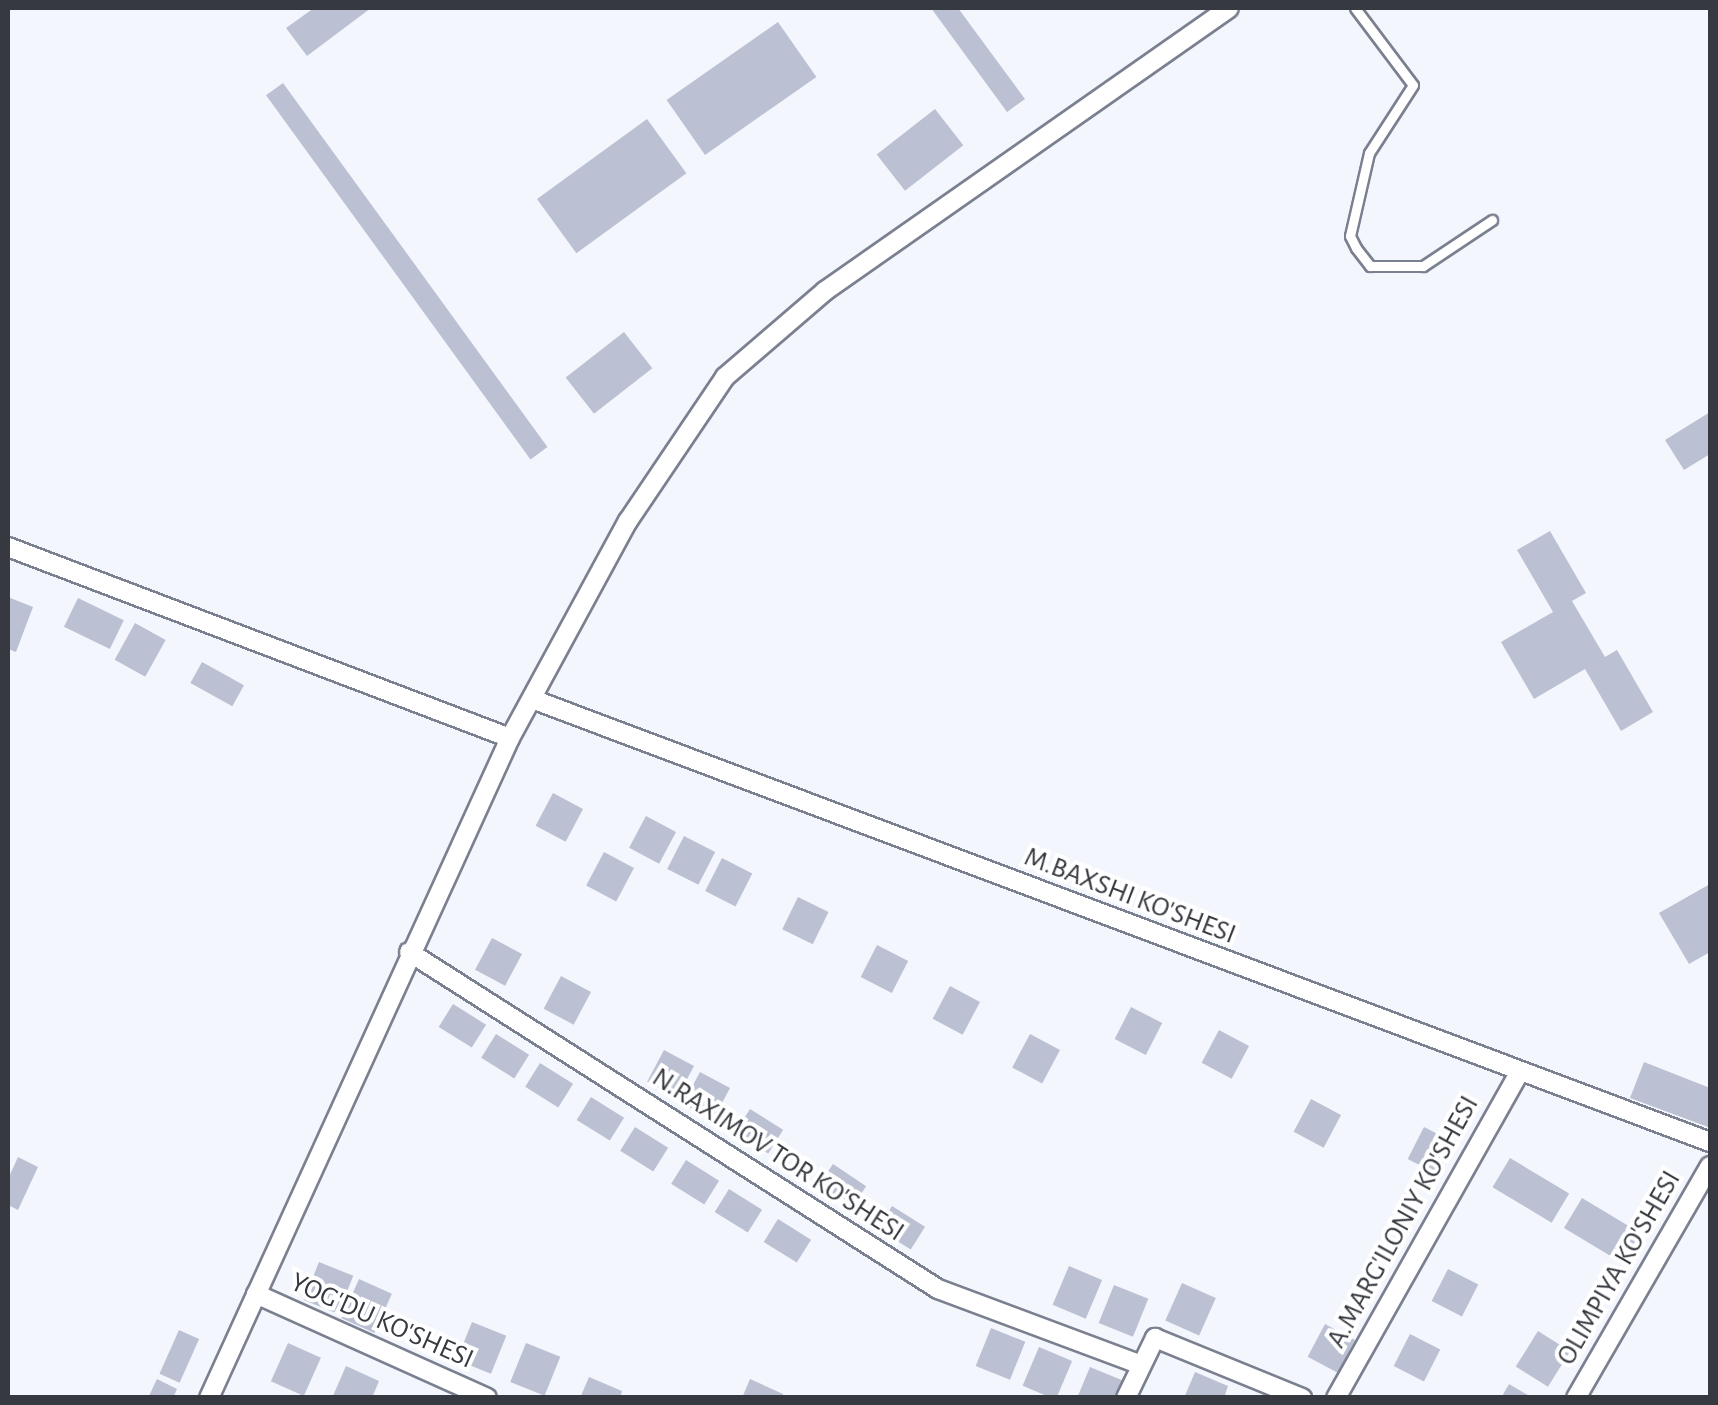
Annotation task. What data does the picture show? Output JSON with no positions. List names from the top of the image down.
{
  "streets": {
    "street": [
      "M.BAXSHI KO'SHESI",
      "N.RAXIMOV TOR KO'SHESI",
      "A.MARG'ILONIY KO'SHESI",
      "OLIMPIYA KO'SHESI",
      "YOG'DU KO'SHESI"
    ]
  },
  "crossings": [
    ["M.BAXSHI KO'SHESI", "A.MARG'ILONIY KO'SHESI"]
  ]
}
